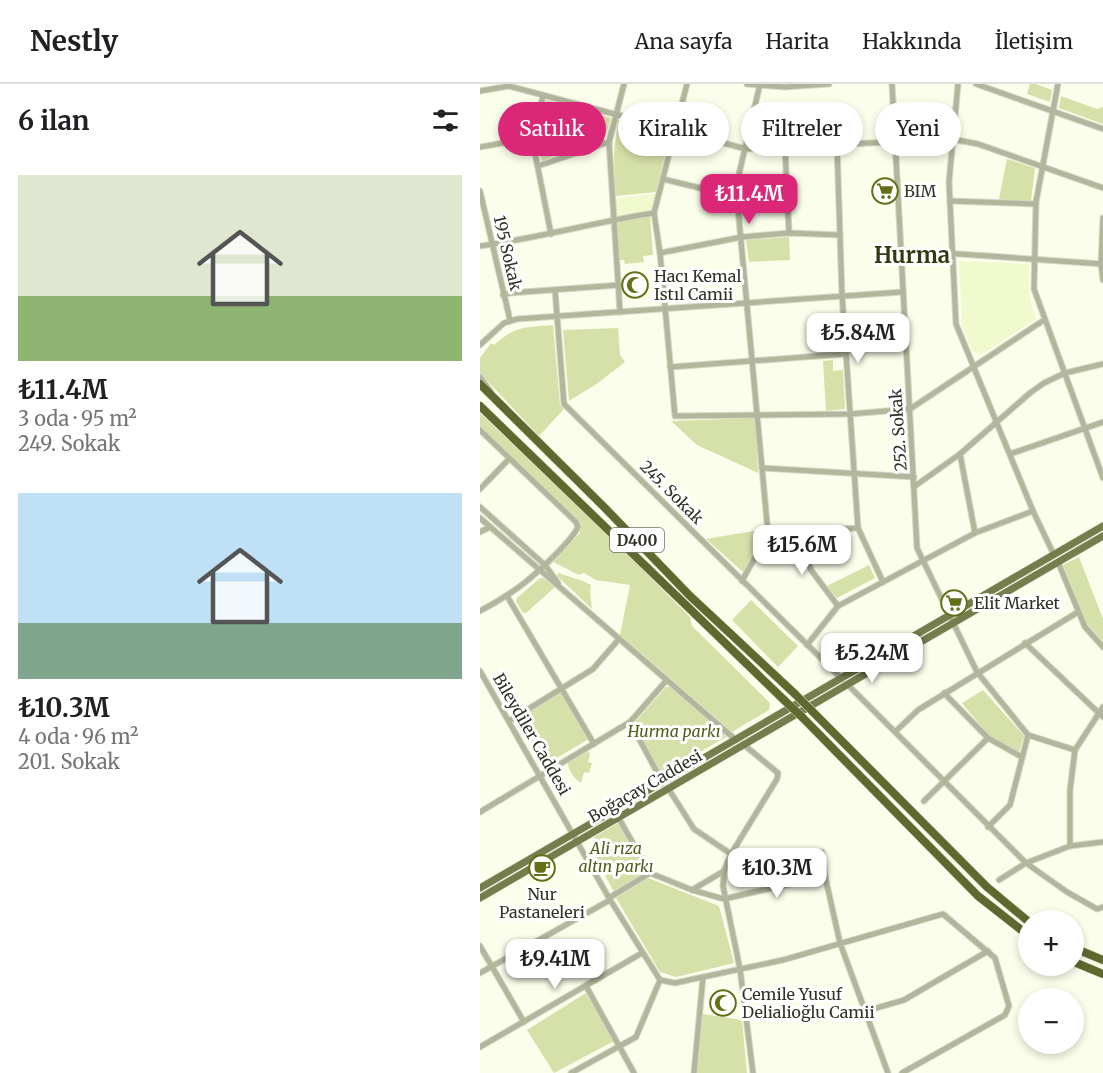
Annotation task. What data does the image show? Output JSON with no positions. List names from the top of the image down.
{
  "streets": {
    "highway": ["D400"],
    "main road": ["Boğaçay Caddesi"],
    "street": [
      "195 Sokak",
      "252. Sokak",
      "245. Sokak",
      "Bileydiler Caddesi"
    ]
  },
  "crossings": [
    ["252. Sokak", "Boğaçay Caddesi"],
    ["245. Sokak", "Boğaçay Caddesi"],
    ["Bileydiler Caddesi", "Boğaçay Caddesi"]
  ],
  "districts": ["Hurma"],
  "parks": ["Hurma parkı", "Ali rıza altın parkı"],
  "places": {
    "supermarket": ["BIM", "Elit Market"],
    "mosque": ["Hacı Kemal Istıl Camii", "Cemile Yusuf Delialioğlu Camii"],
    "cafe": ["Nur Pastaneleri"]
  },
  "page": {
    "header": "Nestly",
    "nav": [
      "Ana sayfa",
      "Harita",
      "Hakkında",
      "İletişim"
    ],
    "heading": "6 ilan",
    "chip": [
      "Satılık",
      "Kiralık",
      "Filtreler",
      "Yeni"
    ],
    "list": [
      {
        "name": "₺11.4M",
        "note": "3 oda · 95 m² · 249. Sokak"
      },
      {
        "name": "₺10.3M",
        "note": "4 oda · 96 m² · 201. Sokak"
      }
    ],
    "price": [
      "₺11.4M",
      "₺5.84M",
      "₺15.6M",
      "₺5.24M",
      "₺10.3M",
      "₺9.41M"
    ],
    "map_buttons": ["+", "−"]
  }
}
